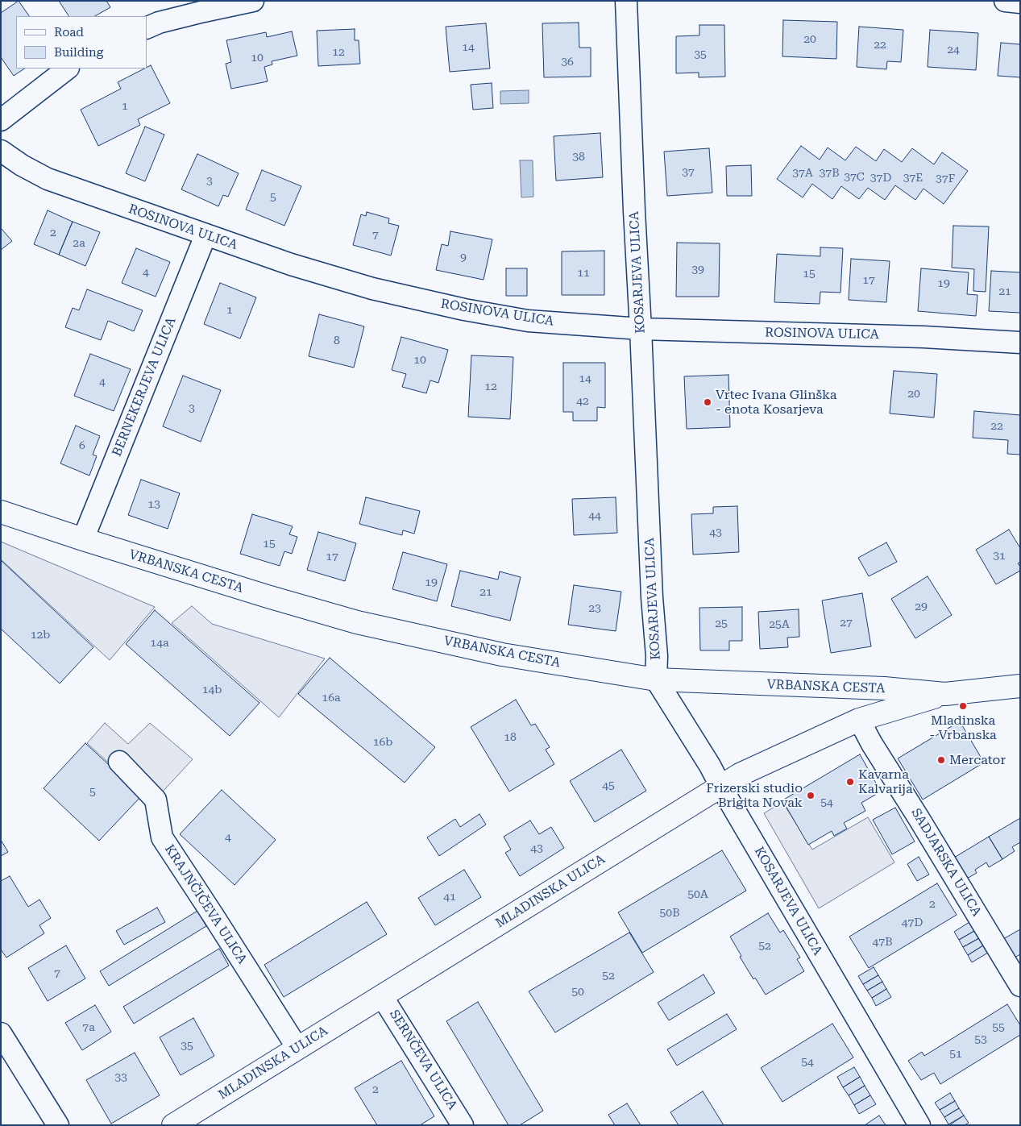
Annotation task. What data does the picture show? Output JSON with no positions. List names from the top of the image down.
{
  "streets": {
    "street": [
      "ROSINOVA ULICA",
      "KOSARJEVA ULICA",
      "BERNEKERJEVA ULICA",
      "VRBANSKA CESTA",
      "SADJARSKA ULICA",
      "MLADINSKA ULICA",
      "KRAJNČIČEVA ULICA",
      "SERNČEVA ULICA"
    ]
  },
  "crossings": [
    ["ROSINOVA ULICA", "KOSARJEVA ULICA"],
    ["ROSINOVA ULICA", "BERNEKERJEVA ULICA"],
    ["KOSARJEVA ULICA", "VRBANSKA CESTA"],
    ["KOSARJEVA ULICA", "MLADINSKA ULICA"],
    ["BERNEKERJEVA ULICA", "VRBANSKA CESTA"],
    ["VRBANSKA CESTA", "MLADINSKA ULICA"],
    ["SADJARSKA ULICA", "MLADINSKA ULICA"],
    ["MLADINSKA ULICA", "KRAJNČIČEVA ULICA"],
    ["MLADINSKA ULICA", "SERNČEVA ULICA"]
  ],
  "places": [
    "Vrtec Ivana Glinška - enota Kosarjeva",
    "Mladinska - Vrbanska",
    "Mercator",
    "Kavarna Kalvarija",
    "Frizerski studio Brigita Novak"
  ],
  "house_numbers": [
    "20",
    "22",
    "14",
    "24",
    "12",
    "35",
    "10",
    "36",
    "1",
    "38",
    "37",
    "37A",
    "37B",
    "37C",
    "37D",
    "37E",
    "37F",
    "3",
    "5",
    "2",
    "7",
    "2a",
    "9",
    "39",
    "4",
    "11",
    "15",
    "17",
    "19",
    "21",
    "1",
    "8",
    "10",
    "14",
    "4",
    "12",
    "20",
    "42",
    "3",
    "22",
    "6",
    "13",
    "44",
    "43",
    "15",
    "31",
    "17",
    "19",
    "21",
    "29",
    "23",
    "27",
    "25",
    "25A",
    "12b",
    "14a",
    "14b",
    "16a",
    "18",
    "16b",
    "45",
    "5",
    "54",
    "4",
    "43",
    "50A",
    "41",
    "2",
    "50B",
    "47D",
    "47B",
    "52",
    "7",
    "52",
    "50",
    "7a",
    "55",
    "53",
    "35",
    "51",
    "54",
    "33",
    "2"
  ],
  "legend": ["Road", "Building"]
}
